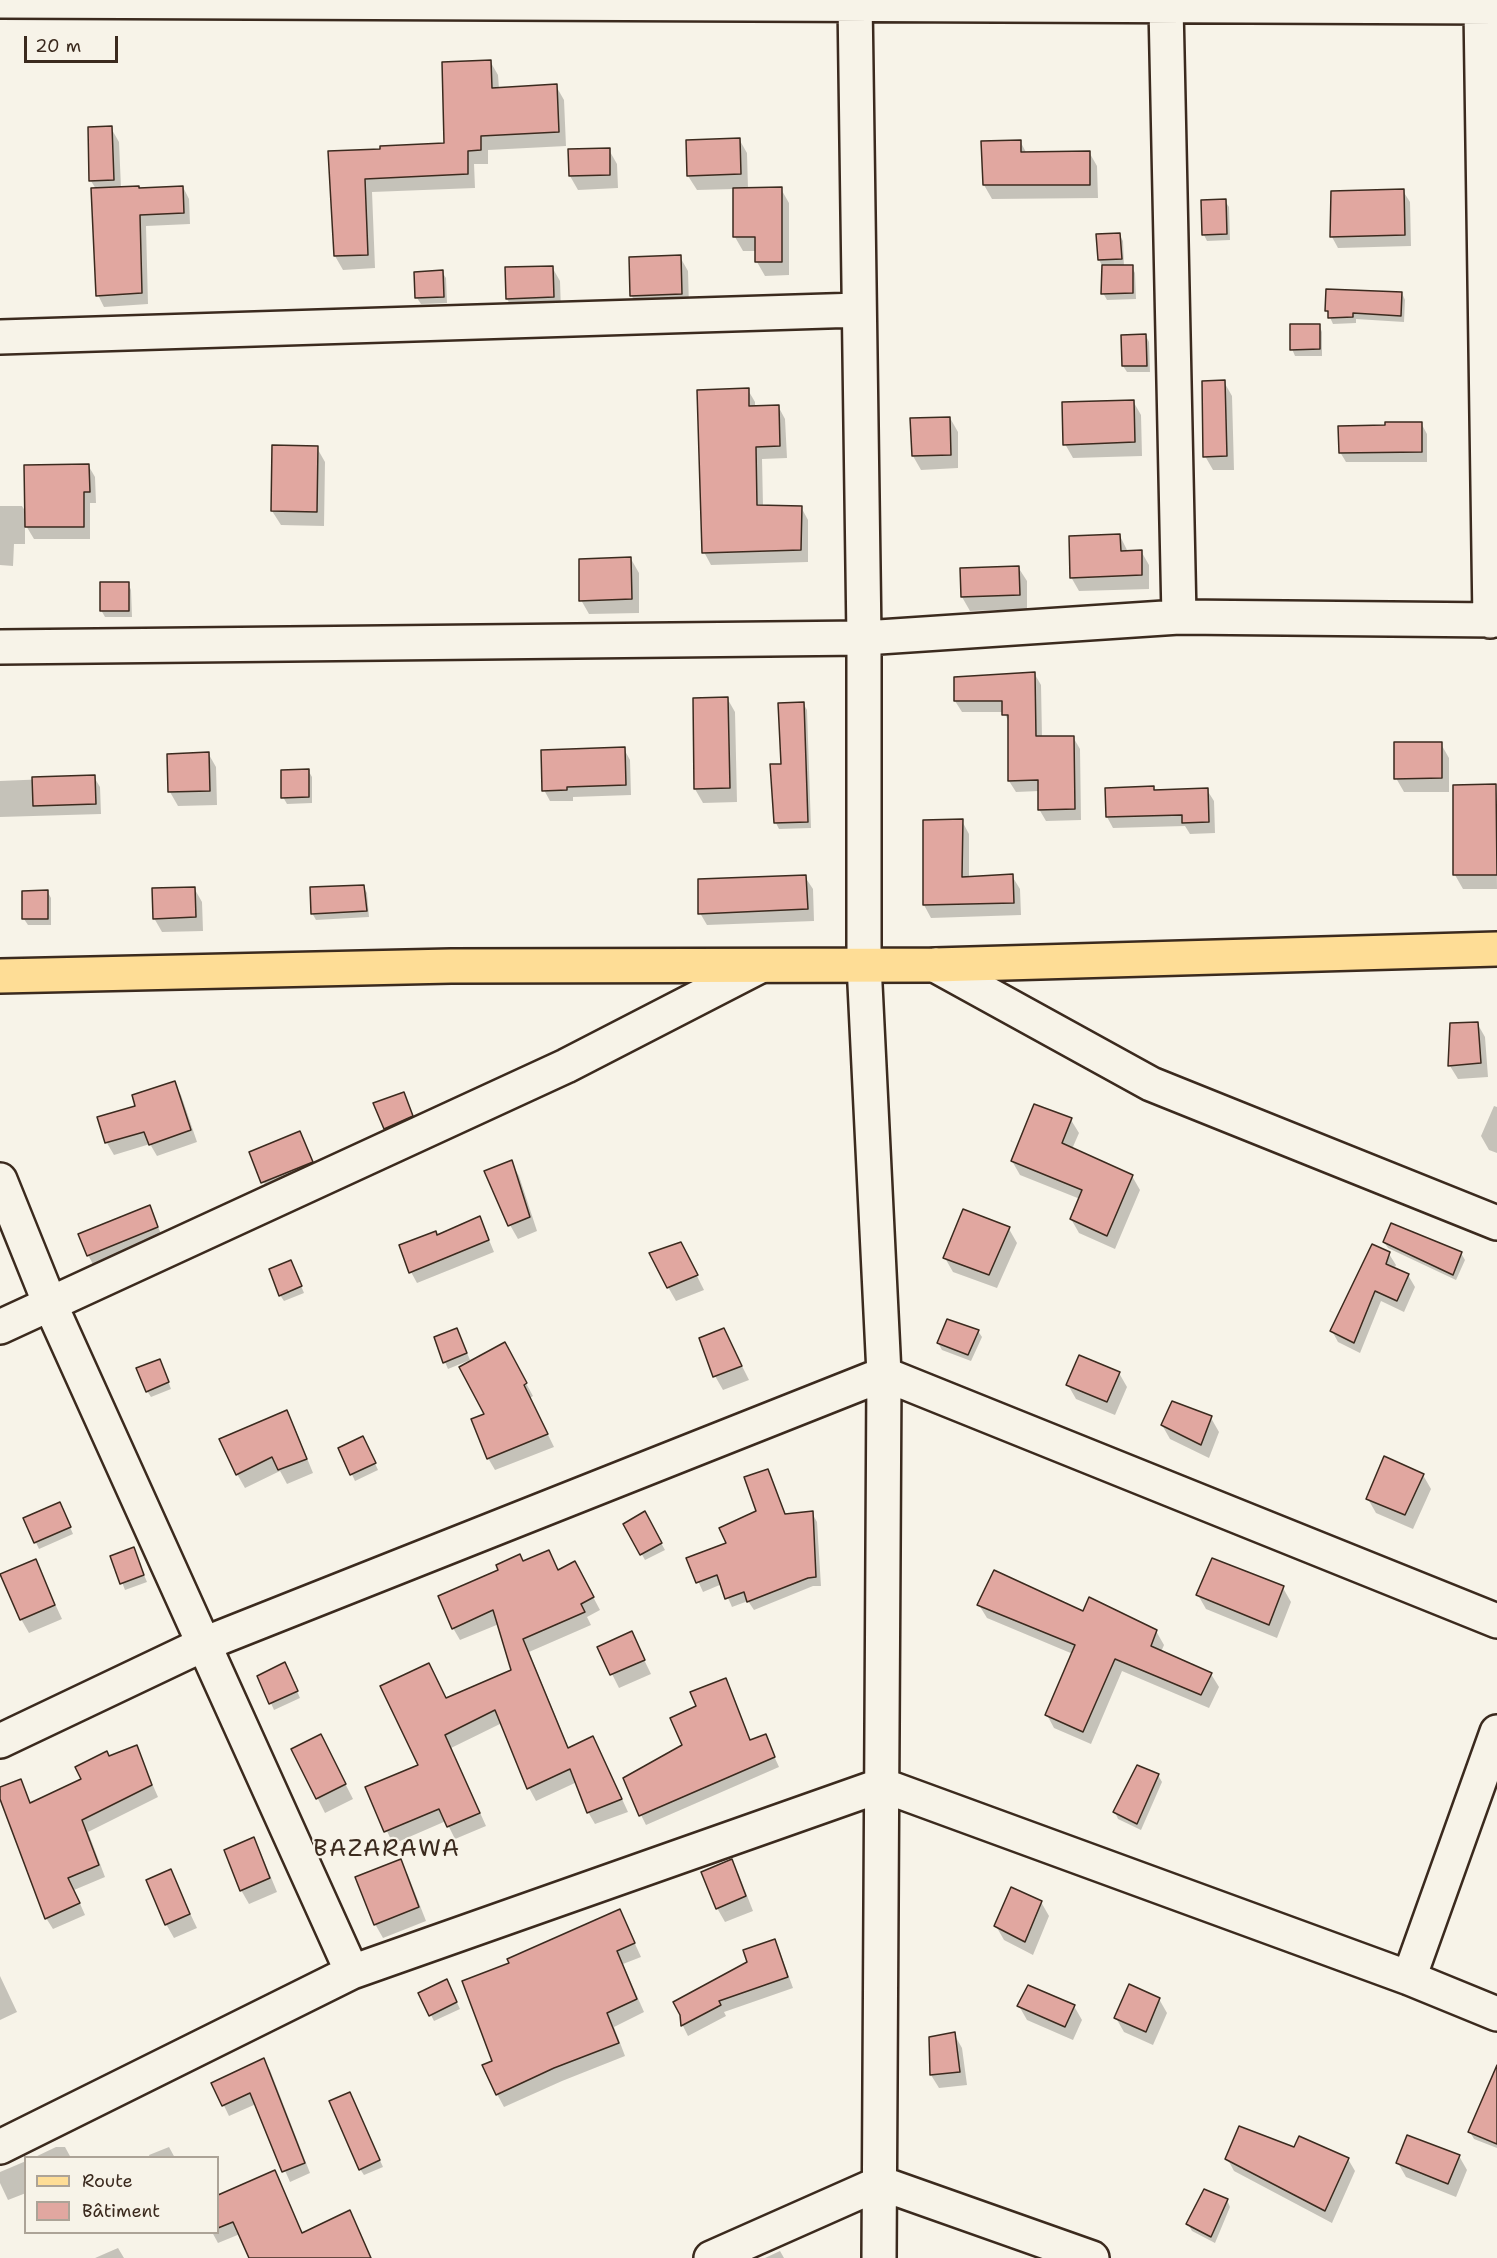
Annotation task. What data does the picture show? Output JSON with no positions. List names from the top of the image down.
{
  "districts": ["BAZARAWA"],
  "legend": ["Route", "Bâtiment"],
  "scale_bar": "20 m"
}
